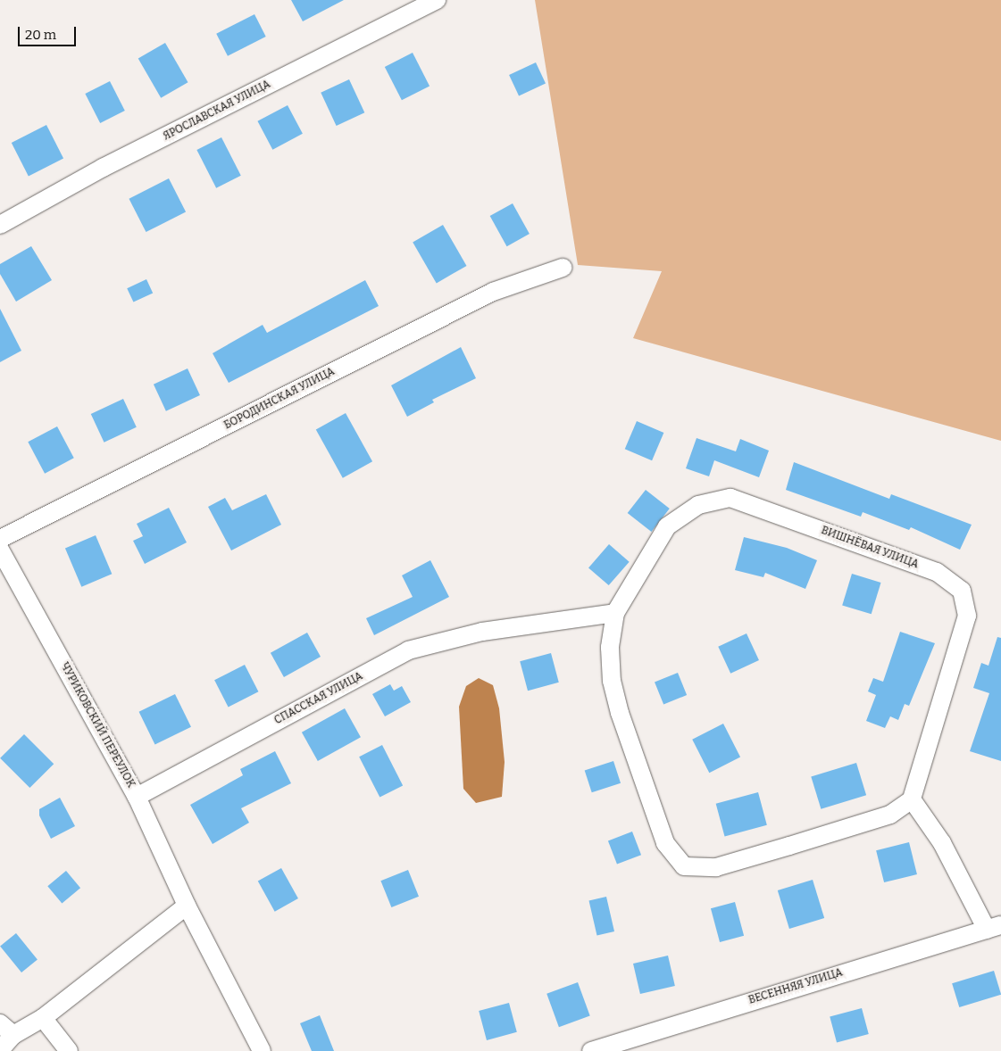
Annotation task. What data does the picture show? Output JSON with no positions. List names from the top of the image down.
{
  "streets": {
    "street": [
      "ЯРОСЛАВСКАЯ УЛИЦА",
      "БОРОДИНСКАЯ УЛИЦА",
      "ВИШНЁВАЯ УЛИЦА",
      "СПАССКАЯ УЛИЦА",
      "ЧУРИКОВСКИЙ ПЕРЕУЛОК",
      "ВЕСЕННЯЯ УЛИЦА"
    ]
  },
  "crossings": [
    ["ВИШНЁВАЯ УЛИЦА", "СПАССКАЯ УЛИЦА"],
    ["СПАССКАЯ УЛИЦА", "ЧУРИКОВСКИЙ ПЕРЕУЛОК"]
  ],
  "scale_bar": "20 m"
}
